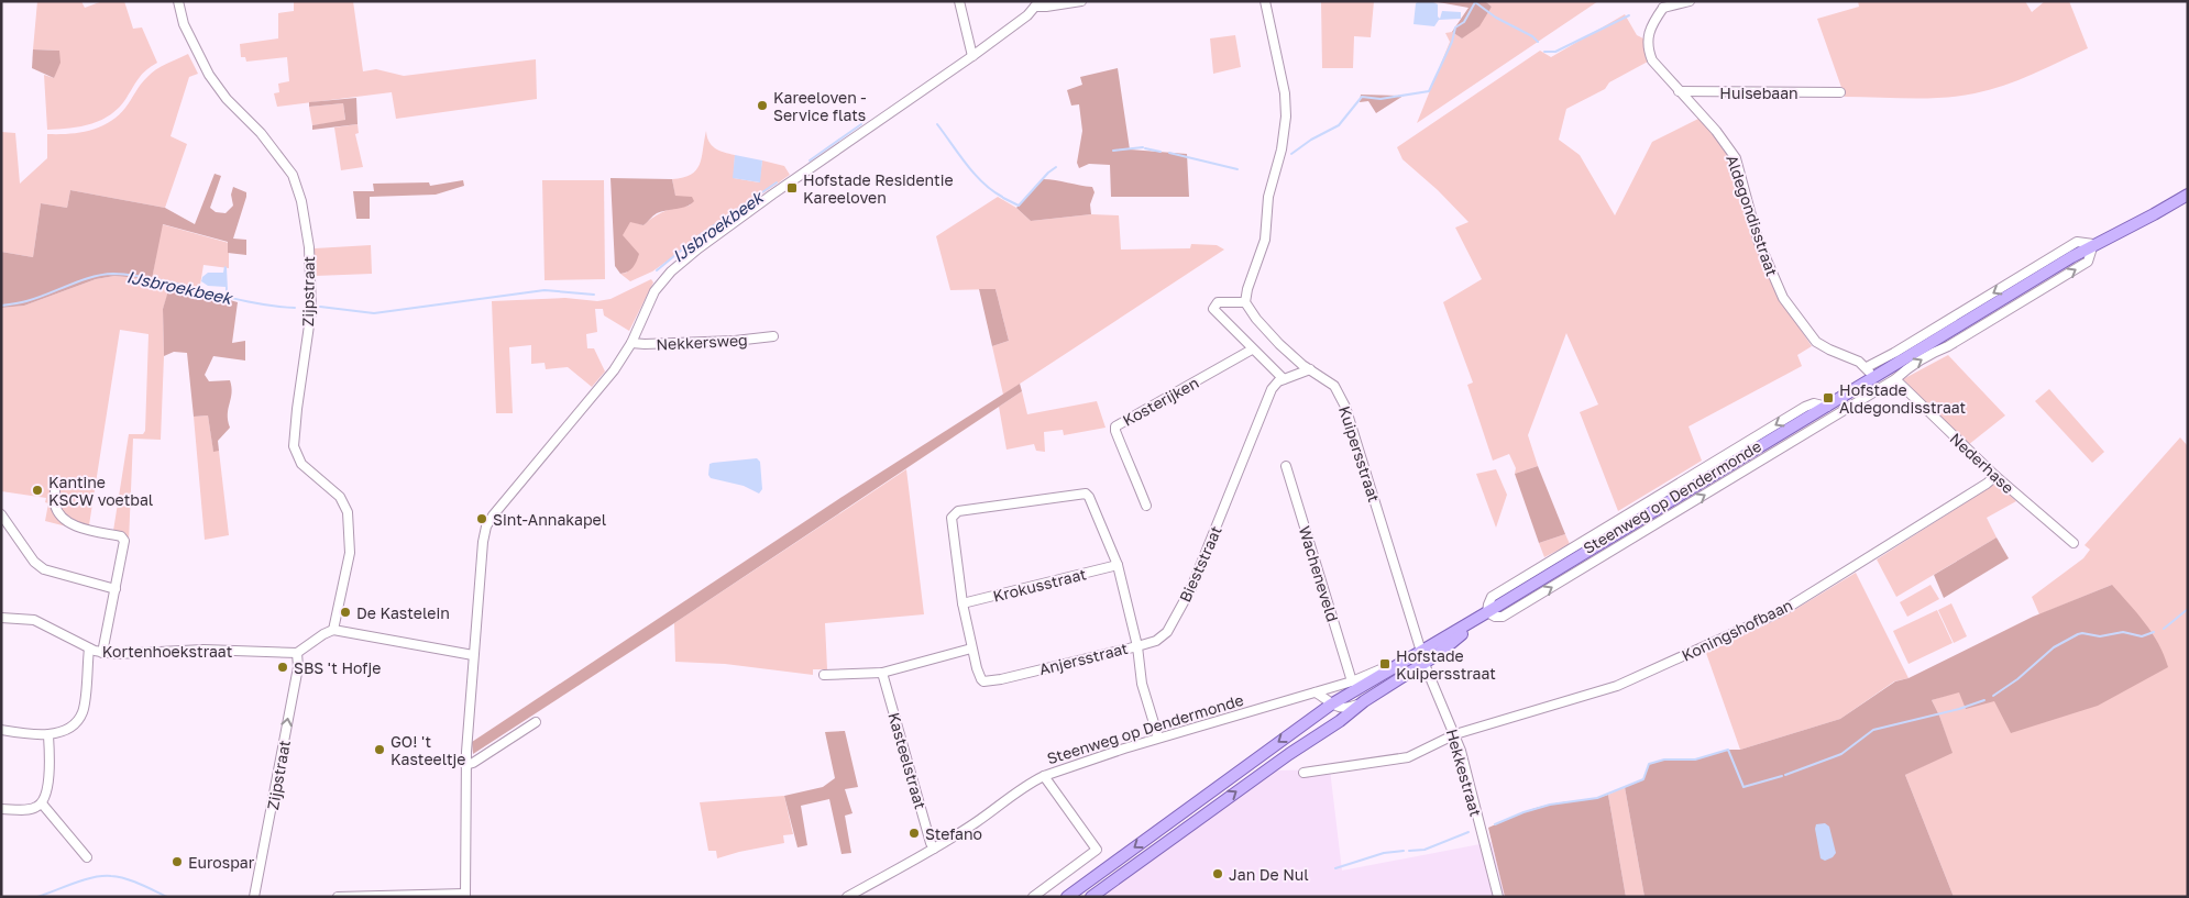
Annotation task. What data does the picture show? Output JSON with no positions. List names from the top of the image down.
{
  "streets": {
    "main road": ["Steenweg op Dendermonde"],
    "street": [
      "Huisebaan",
      "Aldegondisstraat",
      "Zijpstraat",
      "Nekkersweg",
      "Kosterijken",
      "Kuipersstraat",
      "Nederhase",
      "Bieststraat",
      "Wacheneveld",
      "Krokusstraat",
      "Koningshofbaan",
      "Kortenhoekstraat",
      "Anjersstraat",
      "Kasteelstraat",
      "Hekkestraat"
    ]
  },
  "crossings": [
    ["Huisebaan", "Aldegondisstraat"],
    ["Aldegondisstraat", "Steenweg op Dendermonde"],
    ["Zijpstraat", "Kortenhoekstraat"],
    ["Kuipersstraat", "Steenweg op Dendermonde"],
    ["Kuipersstraat", "Hekkestraat"],
    ["Nederhase", "Steenweg op Dendermonde"],
    ["Nederhase", "Koningshofbaan"],
    ["Steenweg op Dendermonde", "Wacheneveld"],
    ["Steenweg op Dendermonde", "Kasteelstraat"],
    ["Steenweg op Dendermonde", "Hekkestraat"],
    ["Bieststraat", "Anjersstraat"],
    ["Krokusstraat", "Anjersstraat"],
    ["Koningshofbaan", "Hekkestraat"]
  ],
  "water": ["IJsbroekbeek"],
  "places": {
    "other": [
      "Kareeloven - Service flats",
      "Kantine KSCW voetbal",
      "Sint-Annakapel",
      "De Kastelein",
      "SBS 't Hofje",
      "GO! 't Kasteeltje",
      "Stefano",
      "Eurospar",
      "Jan De Nul"
    ],
    "transit": ["Hofstade Residentie Kareeloven", "Hofstade Aldegondisstraat", "Hofstade Kuipersstraat"]
  }
}
